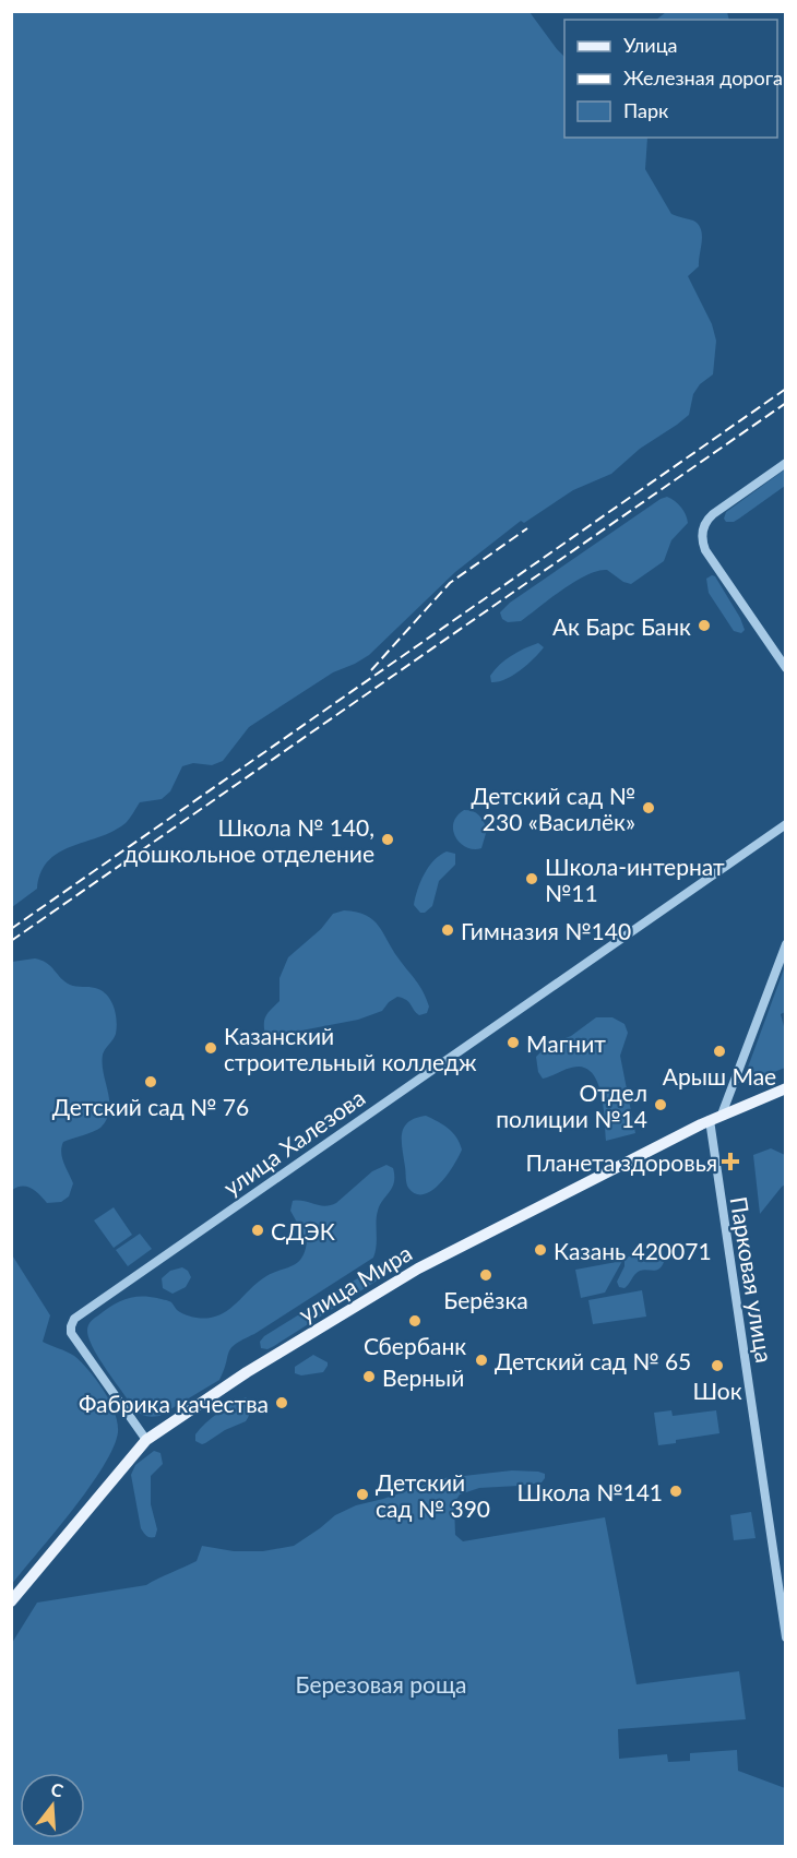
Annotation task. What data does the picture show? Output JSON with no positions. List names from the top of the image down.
{
  "streets": {
    "main road": ["улица Мира"],
    "street": ["улица Халезова", "Парковая улица"]
  },
  "crossings": [
    ["улица Халезова", "улица Мира"],
    ["Парковая улица", "улица Мира"]
  ],
  "parks": ["Березовая роща"],
  "places": {
    "other": [
      "Ак Барс Банк",
      "Детский сад № 230 «Василёк»",
      "Школа № 140, дошкольное отделение",
      "Школа-интернат №11",
      "Гимназия №140",
      "Магнит",
      "Казанский строительный колледж",
      "Арыш Мае",
      "Детский сад № 76",
      "Отдел полиции №14",
      "СДЭК",
      "Казань 420071",
      "Берёзка",
      "Сбербанк",
      "Детский сад № 65",
      "Шок",
      "Верный",
      "Фабрика качества",
      "Школа №141",
      "Детский сад № 390"
    ],
    "health": ["Планета здоровья"]
  },
  "legend": ["Улица", "Железная дорога", "Парк"],
  "north": "top"
}
